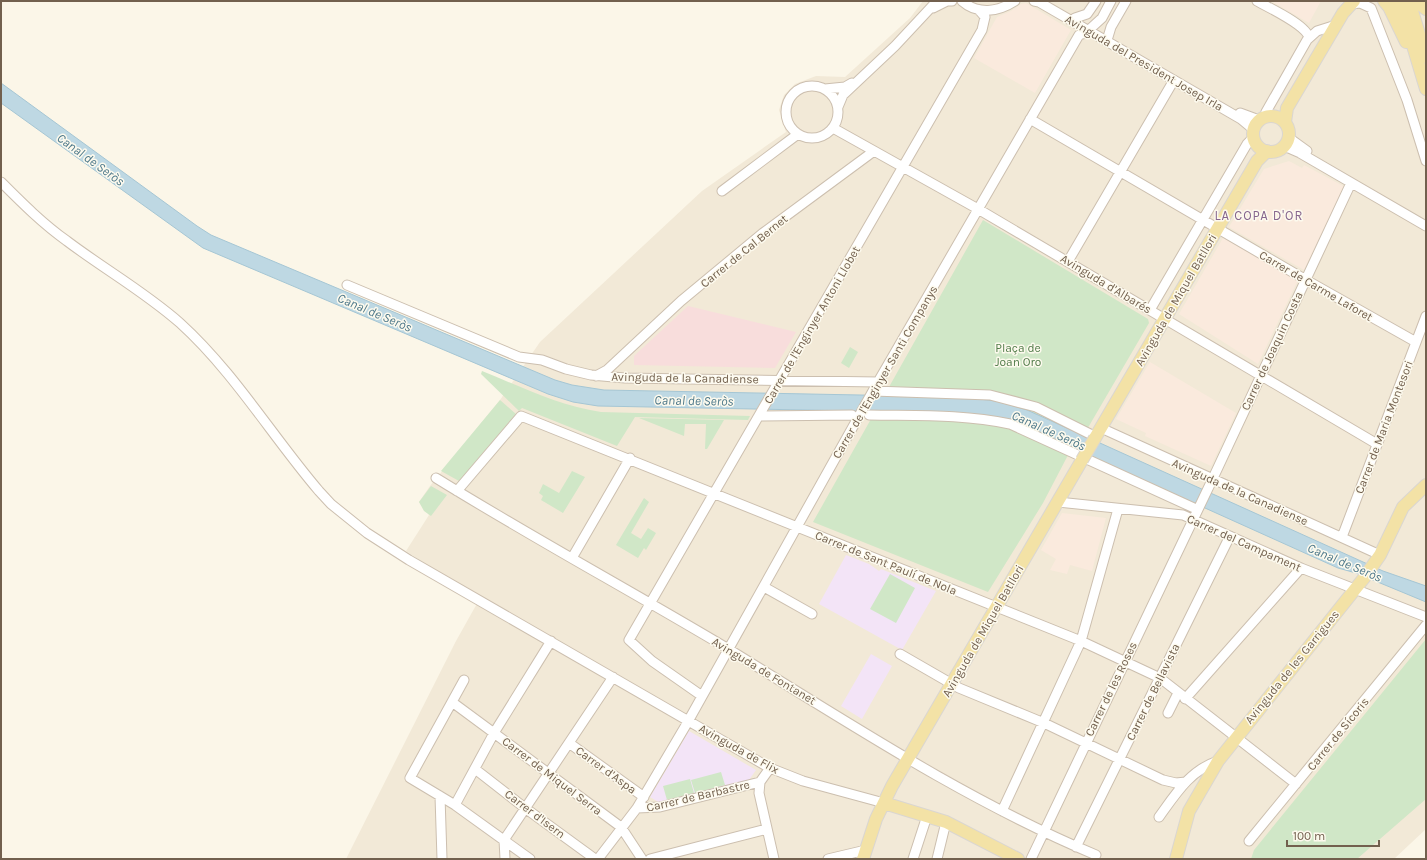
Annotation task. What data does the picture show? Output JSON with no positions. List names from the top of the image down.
{
  "streets": {
    "main road": ["Avinguda de Miquel Batllori", "Avinguda de les Garrigues", "Avinguda de Flix"],
    "street": [
      "Avinguda del President Josep Irla",
      "Carrer de Cal Bernet",
      "Avinguda d'Albarés",
      "Carrer de Carme Laforet",
      "Carrer de l'Enginyer Antoni Llobet",
      "Carrer de Joaquin Costa",
      "Carrer de l'Enginyer Santi Companys",
      "Avinguda de la Canadiense",
      "Carrer de Maria Montesori",
      "Carrer del Campament",
      "Carrer de Sant Paulí de Nola",
      "Avinguda de Fontanet",
      "Carrer de les Roses",
      "Carrer de Bellavista",
      "Carrer de Sícoris",
      "Carrer d'Aspa",
      "Carrer de Miquel Serra",
      "Carrer de Barbastre",
      "Carrer d'Isern"
    ]
  },
  "crossings": [
    ["Avinguda del President Josep Irla", "Avinguda de Miquel Batllori"],
    ["Avinguda del President Josep Irla", "Carrer de l'Enginyer Santi Companys"],
    ["Carrer de Cal Bernet", "Avinguda d'Albarés"],
    ["Carrer de Cal Bernet", "Avinguda de la Canadiense"],
    ["Avinguda d'Albarés", "Avinguda de Miquel Batllori"],
    ["Avinguda d'Albarés", "Carrer de l'Enginyer Antoni Llobet"],
    ["Avinguda d'Albarés", "Carrer de Joaquin Costa"],
    ["Avinguda d'Albarés", "Carrer de l'Enginyer Santi Companys"],
    ["Avinguda d'Albarés", "Carrer de Maria Montesori"],
    ["Carrer de Carme Laforet", "Avinguda de Miquel Batllori"],
    ["Carrer de Carme Laforet", "Carrer de Joaquin Costa"],
    ["Carrer de Carme Laforet", "Carrer de l'Enginyer Santi Companys"],
    ["Carrer de Carme Laforet", "Carrer de Maria Montesori"],
    ["Avinguda de Miquel Batllori", "Avinguda de la Canadiense"],
    ["Avinguda de Miquel Batllori", "Carrer del Campament"],
    ["Avinguda de Miquel Batllori", "Carrer de Sant Paulí de Nola"],
    ["Avinguda de Miquel Batllori", "Avinguda de Fontanet"],
    ["Avinguda de Miquel Batllori", "Avinguda de Flix"],
    ["Carrer de l'Enginyer Antoni Llobet", "Carrer de l'Enginyer Santi Companys"],
    ["Carrer de l'Enginyer Antoni Llobet", "Avinguda de la Canadiense"],
    ["Carrer de l'Enginyer Antoni Llobet", "Carrer de Sant Paulí de Nola"],
    ["Carrer de l'Enginyer Antoni Llobet", "Avinguda de Fontanet"],
    ["Carrer de Joaquin Costa", "Avinguda de la Canadiense"],
    ["Carrer de Joaquin Costa", "Carrer del Campament"],
    ["Carrer de Joaquin Costa", "Carrer de les Roses"],
    ["Carrer de l'Enginyer Santi Companys", "Avinguda de la Canadiense"],
    ["Carrer de l'Enginyer Santi Companys", "Carrer de Sant Paulí de Nola"],
    ["Carrer de l'Enginyer Santi Companys", "Avinguda de Fontanet"],
    ["Carrer de l'Enginyer Santi Companys", "Avinguda de Flix"],
    ["Carrer de l'Enginyer Santi Companys", "Carrer d'Aspa"],
    ["Carrer de l'Enginyer Santi Companys", "Carrer de Miquel Serra"],
    ["Carrer de l'Enginyer Santi Companys", "Carrer de Barbastre"],
    ["Carrer de l'Enginyer Santi Companys", "Carrer d'Isern"],
    ["Avinguda de la Canadiense", "Carrer de Maria Montesori"],
    ["Avinguda de la Canadiense", "Avinguda de les Garrigues"],
    ["Carrer del Campament", "Avinguda de les Garrigues"],
    ["Carrer del Campament", "Carrer de les Roses"],
    ["Carrer del Campament", "Carrer de Bellavista"],
    ["Carrer de Sant Paulí de Nola", "Avinguda de les Garrigues"],
    ["Carrer de Sant Paulí de Nola", "Avinguda de Fontanet"],
    ["Carrer de Sant Paulí de Nola", "Carrer de les Roses"],
    ["Carrer de Sant Paulí de Nola", "Carrer de Bellavista"],
    ["Carrer de Sant Paulí de Nola", "Carrer de Sícoris"],
    ["Avinguda de Fontanet", "Carrer de les Roses"],
    ["Avinguda de Fontanet", "Carrer de Bellavista"]
  ],
  "districts": ["LA COPA D'OR"],
  "water": ["Canal de Seròs"],
  "parks": ["Plaça de Joan Oro"],
  "scale_bar": "100 m"
}
